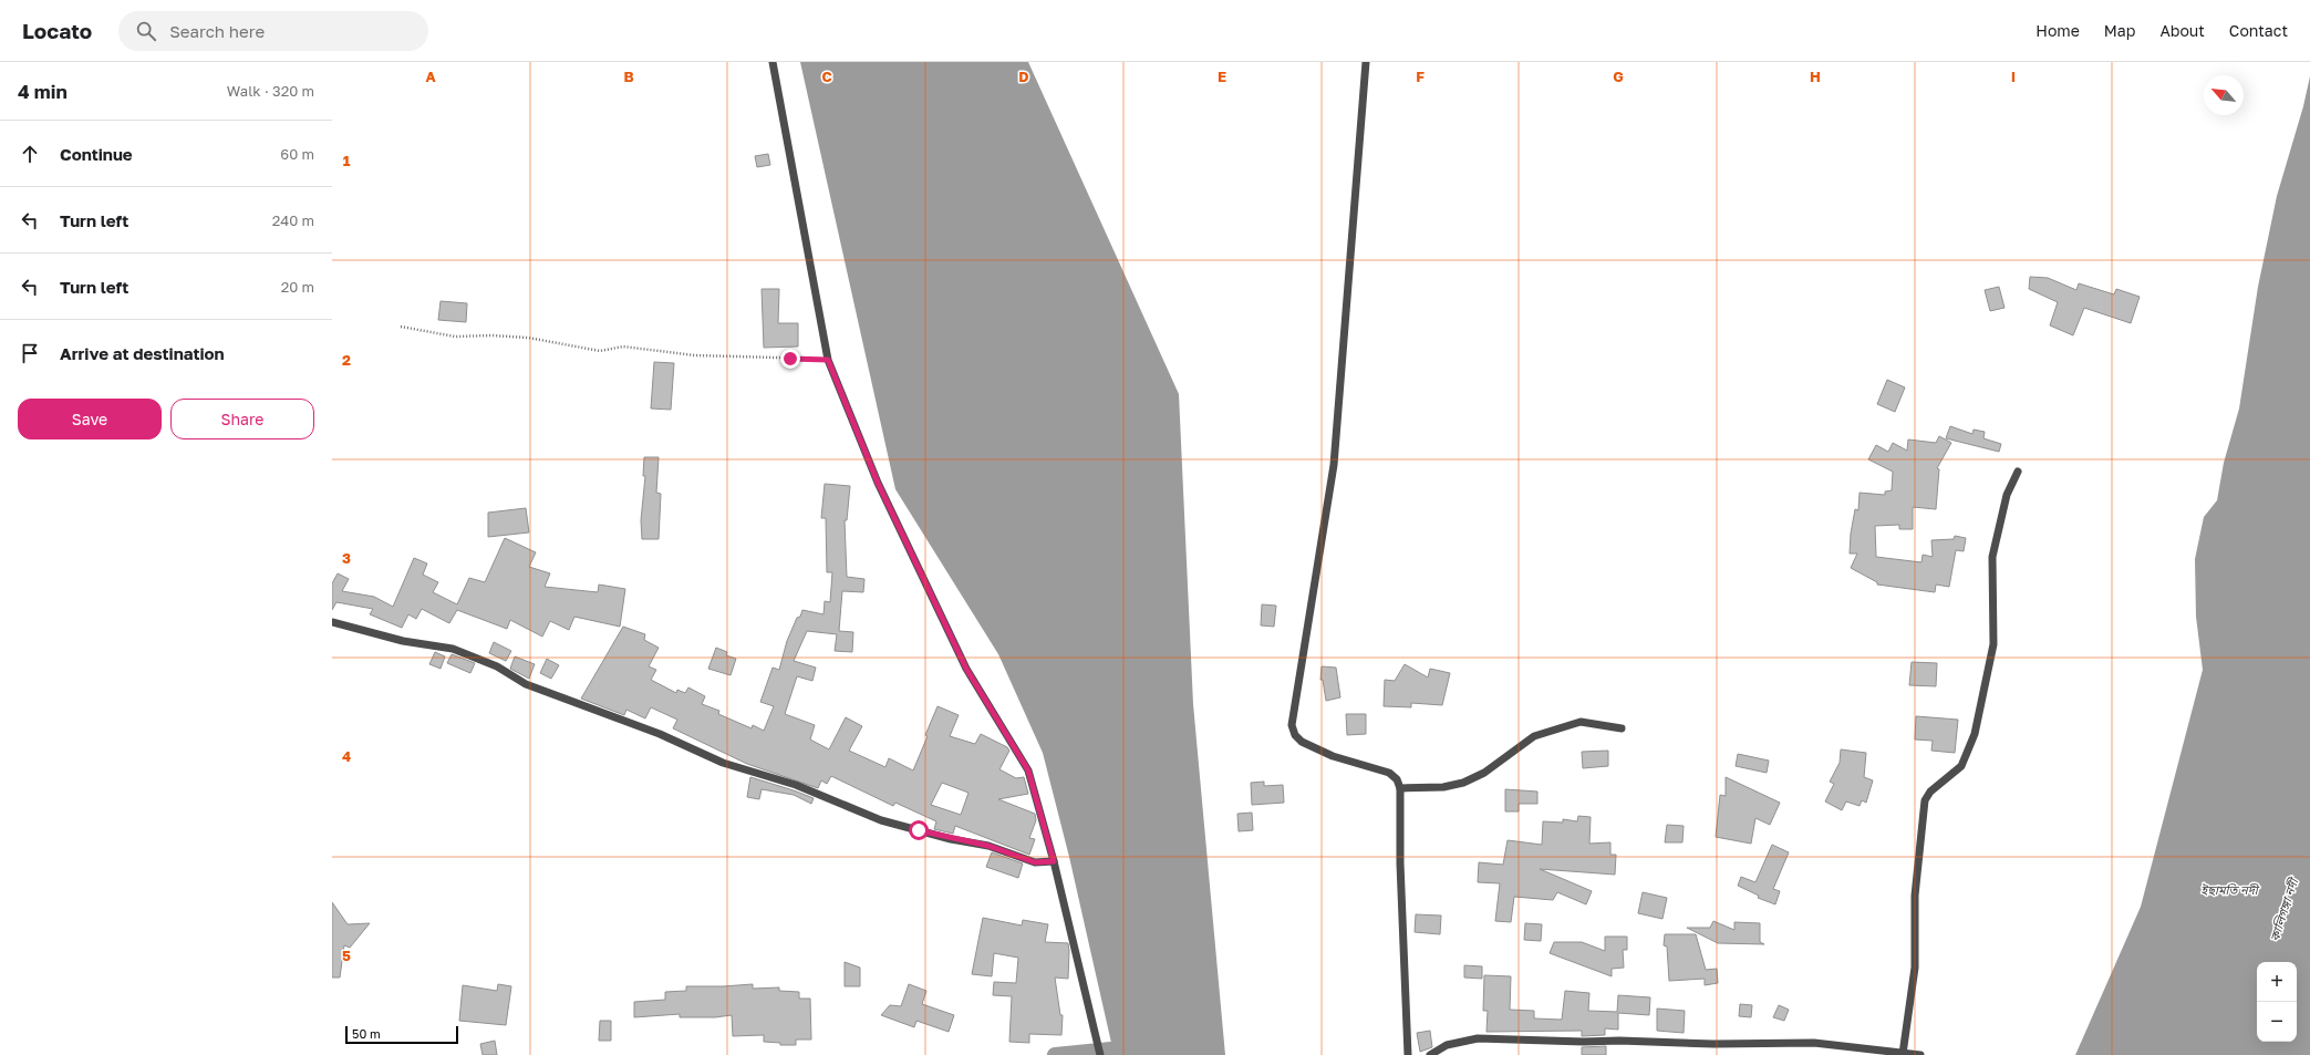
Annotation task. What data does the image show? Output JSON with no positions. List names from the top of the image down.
{
  "water": ["ইছামতি নদী", "কালিগঙ্গা নদী"],
  "scale_bar": "50 m",
  "north": "top left",
  "page": {
    "header": "Locato",
    "search": "Search here",
    "nav": [
      "Home",
      "Map",
      "About",
      "Contact"
    ],
    "heading": ["4 min", "Walk · 320 m"],
    "list": [
      ["Continue", "60 m"],
      ["Turn left", "240 m"],
      ["Turn left", "20 m"],
      "Arrive at destination"
    ],
    "buttons": ["Save", "Share"],
    "map_buttons": ["+", "−"],
    "scale": "50 m"
  },
  "grid": {
    "columns": [
      "A",
      "B",
      "C",
      "D",
      "E",
      "F",
      "G",
      "H",
      "I"
    ],
    "rows": [
      "1",
      "2",
      "3",
      "4",
      "5"
    ]
  }
}
